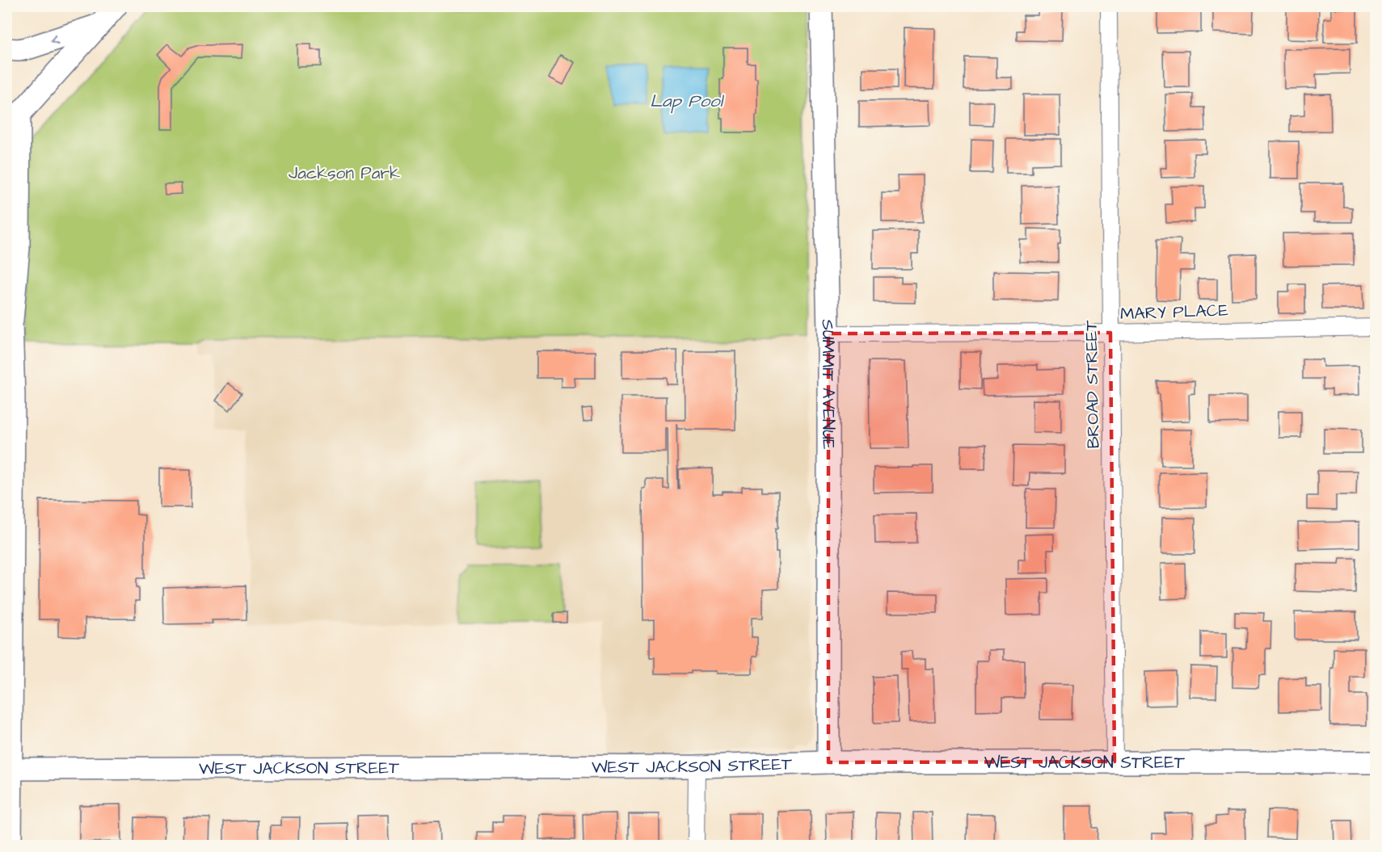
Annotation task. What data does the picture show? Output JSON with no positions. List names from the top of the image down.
{
  "streets": {
    "street": [
      "MARY PLACE",
      "SUMMIT AVENUE",
      "BROAD STREET",
      "WEST JACKSON STREET"
    ]
  },
  "crossings": [
    ["MARY PLACE", "SUMMIT AVENUE"],
    ["MARY PLACE", "BROAD STREET"],
    ["SUMMIT AVENUE", "WEST JACKSON STREET"],
    ["BROAD STREET", "WEST JACKSON STREET"]
  ],
  "water": ["Lap Pool"],
  "parks": ["Jackson Park"]
}
